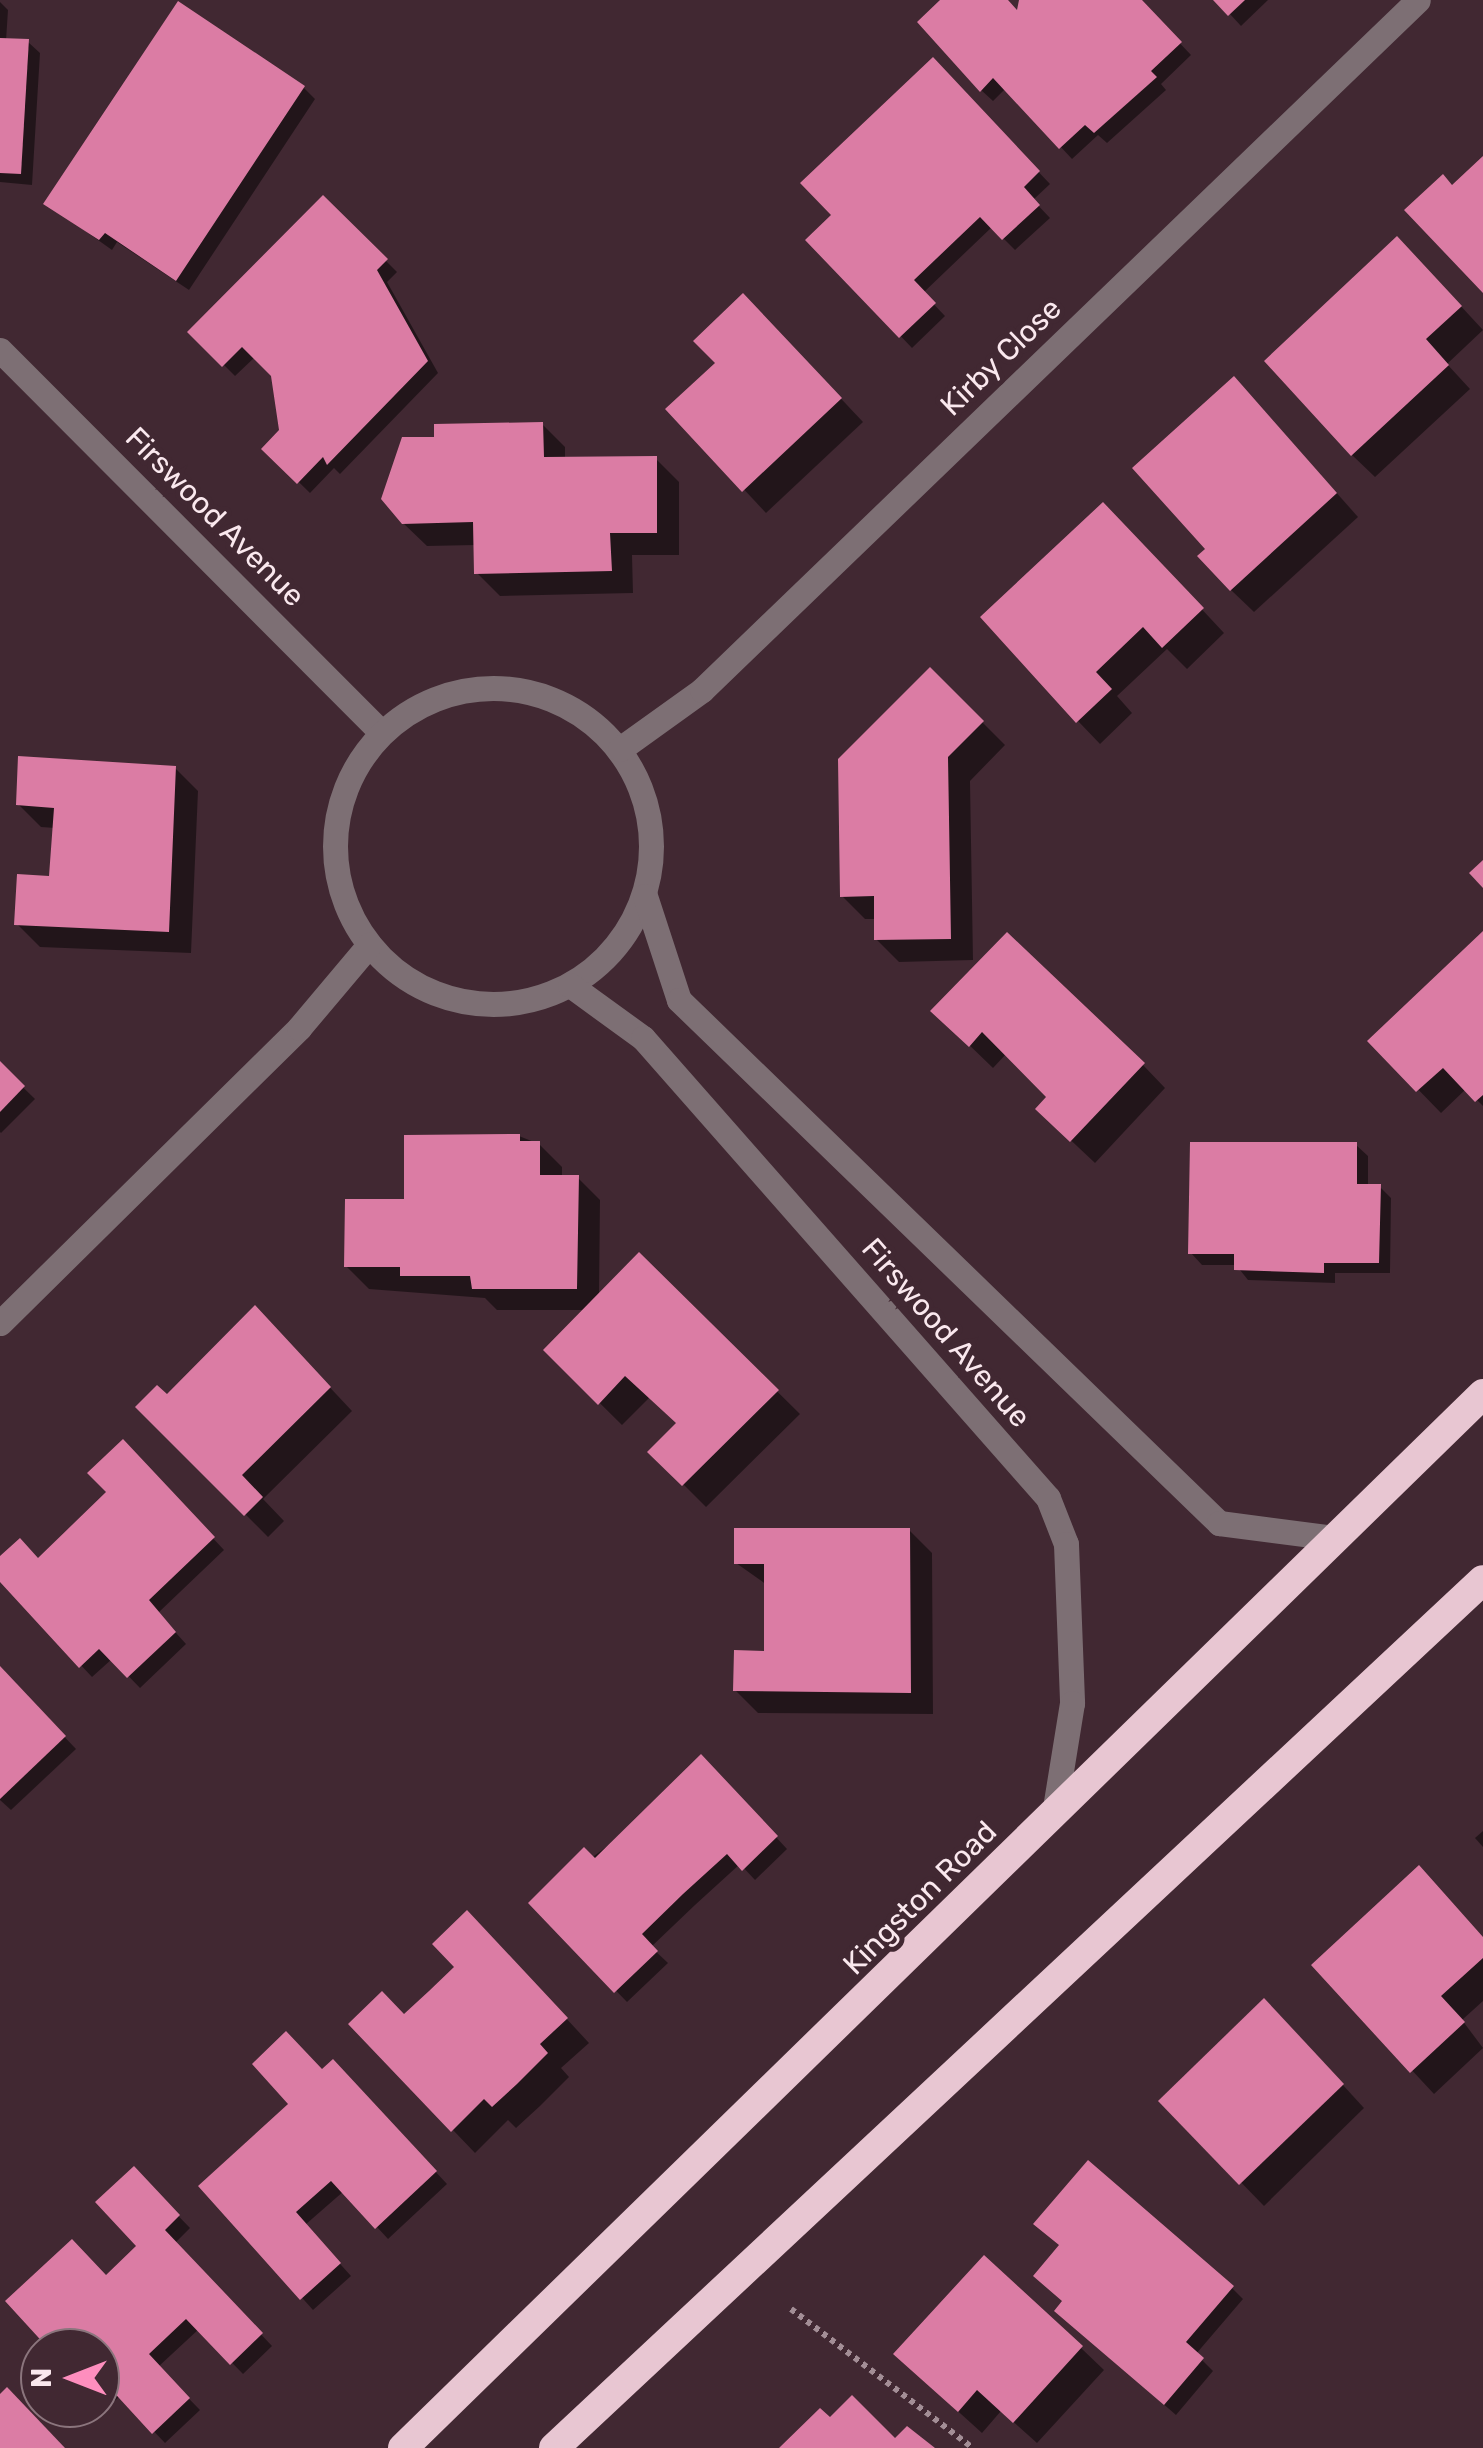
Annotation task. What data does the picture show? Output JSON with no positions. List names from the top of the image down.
{
  "streets": {
    "highway": ["Kingston Road"],
    "street": ["Kirby Close", "Firswood Avenue"]
  },
  "crossings": [
    ["Kirby Close", "Firswood Avenue"],
    ["Firswood Avenue", "Kingston Road"]
  ],
  "north": "left"
}
